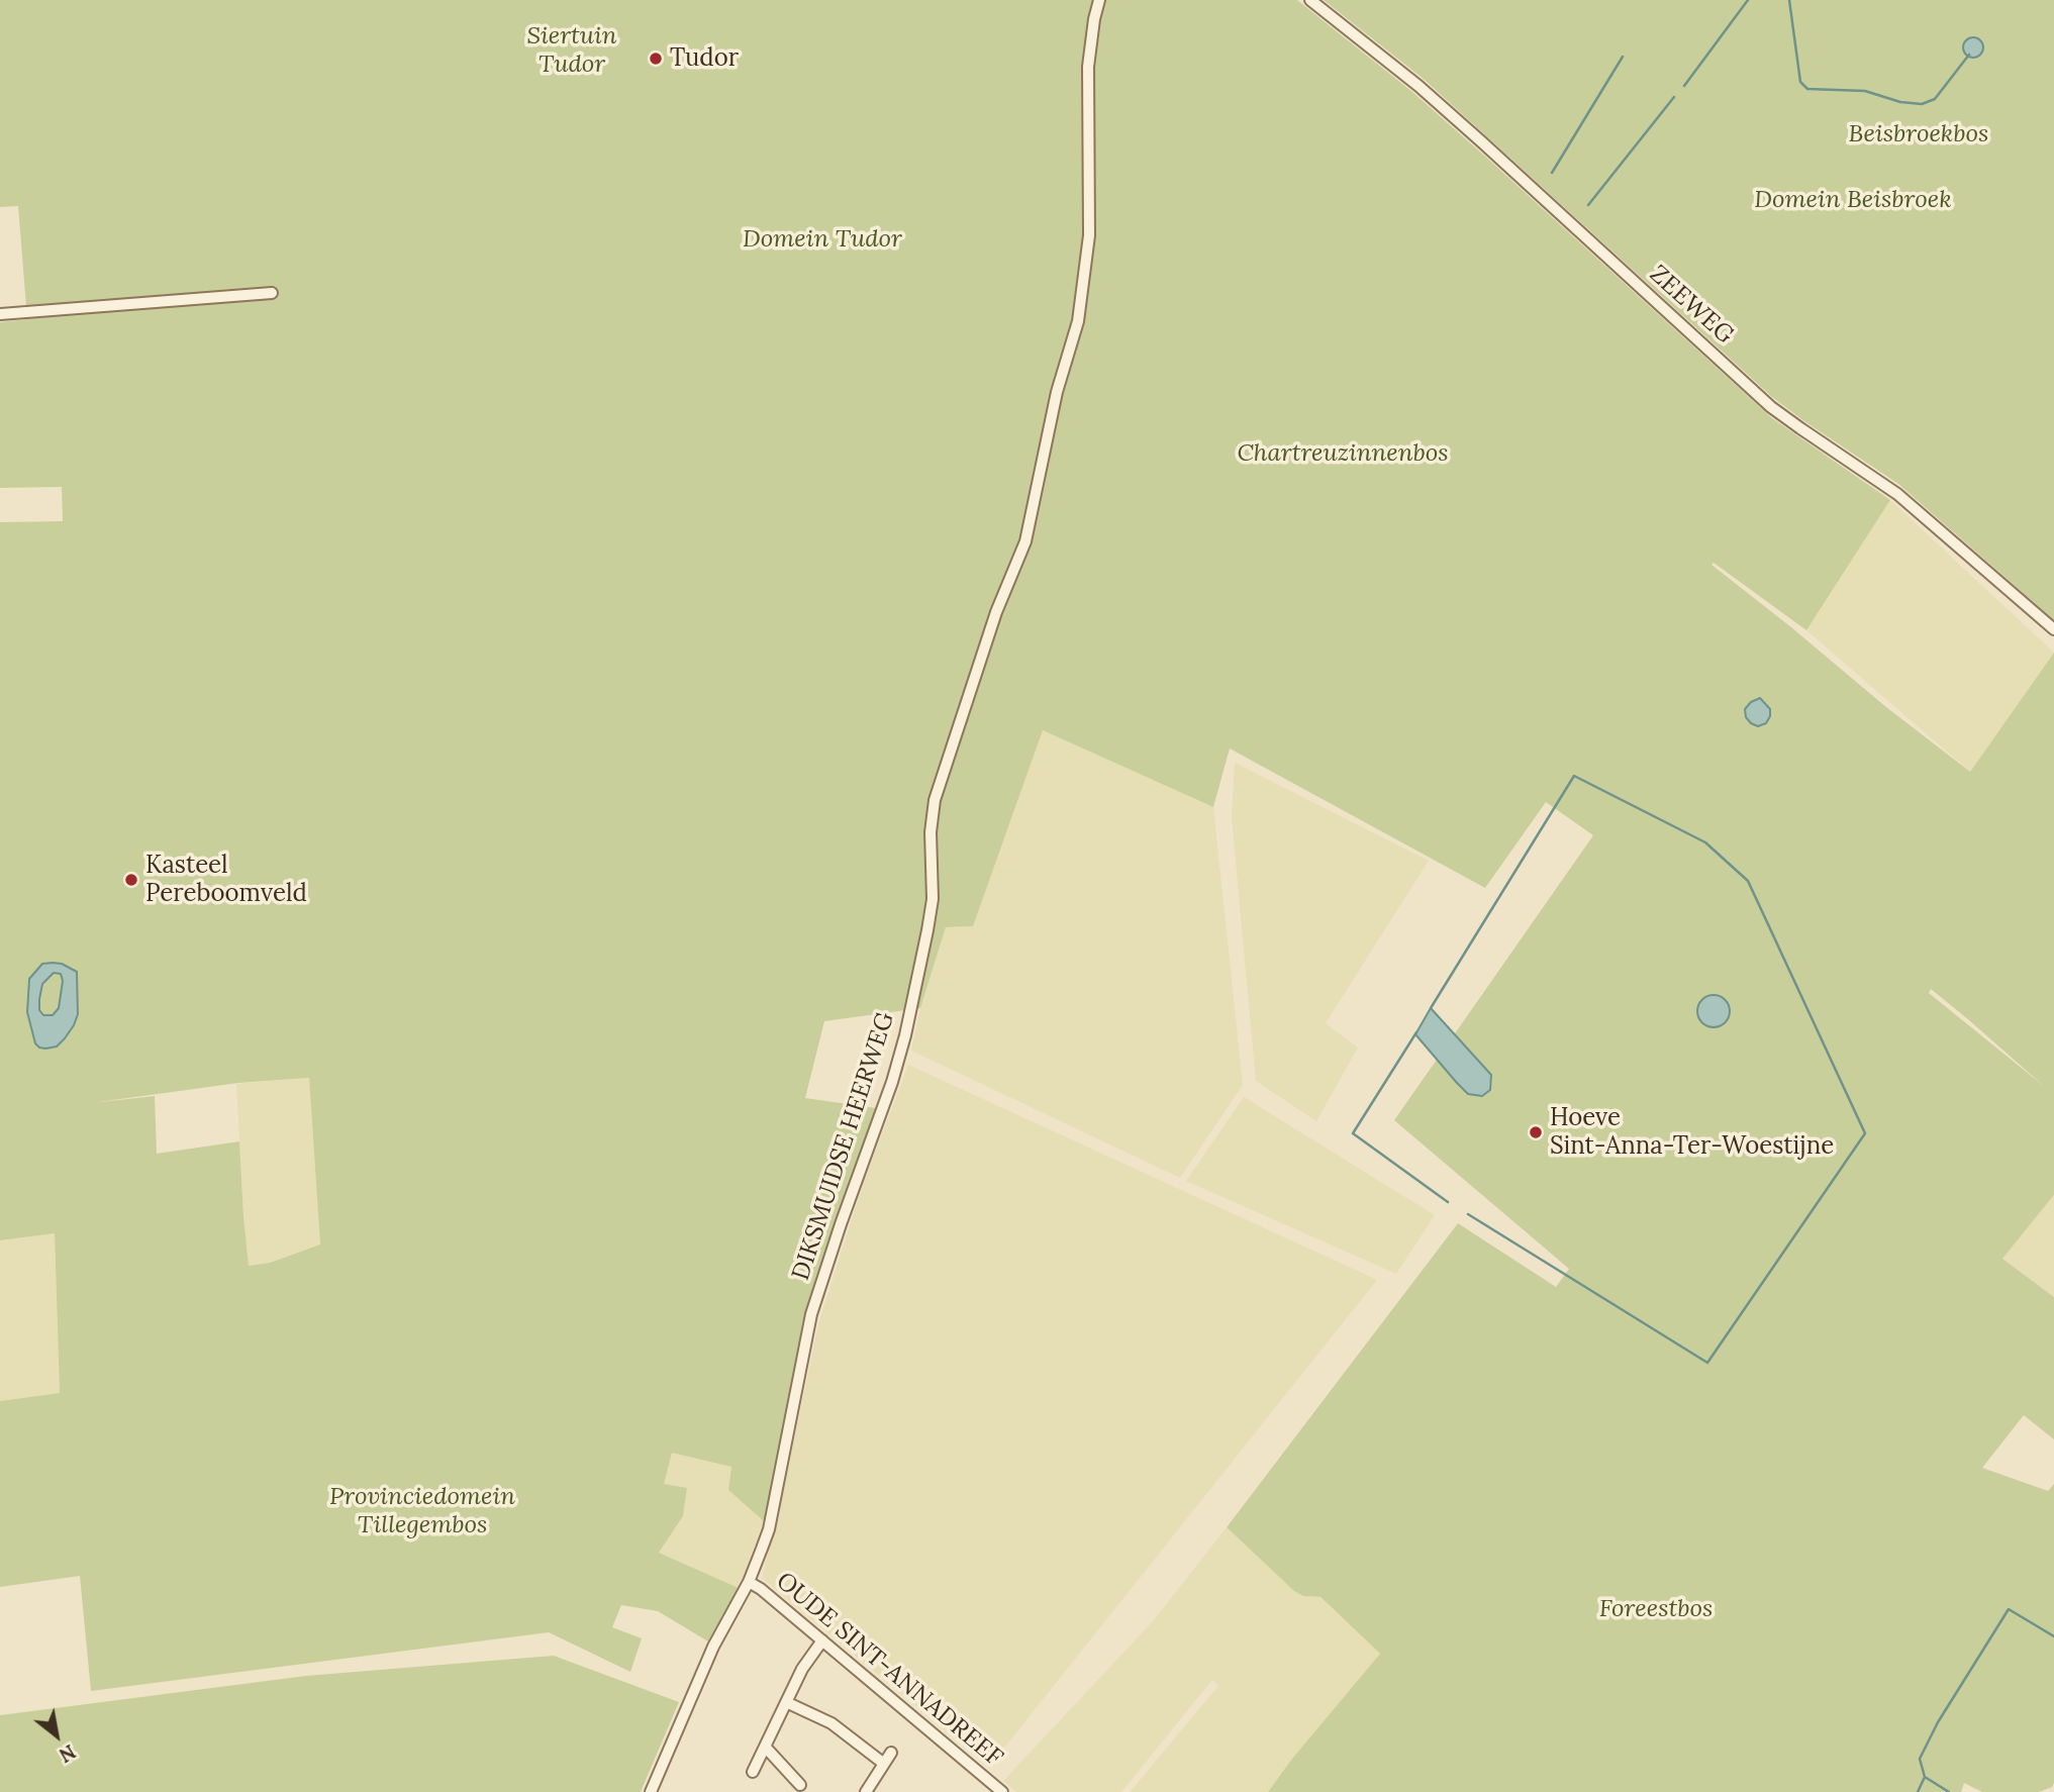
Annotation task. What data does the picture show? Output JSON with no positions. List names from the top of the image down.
{
  "streets": {
    "street": ["ZEEWEG", "DIKSMUIDSE HEERWEG", "OUDE SINT-ANNADREEF"]
  },
  "crossings": [
    ["DIKSMUIDSE HEERWEG", "OUDE SINT-ANNADREEF"]
  ],
  "parks": [
    "Siertuin Tudor",
    "Beisbroekbos",
    "Domein Beisbroek",
    "Domein Tudor",
    "Chartreuzinnenbos",
    "Provinciedomein Tillegembos",
    "Foreestbos"
  ],
  "places": ["Tudor", "Kasteel Pereboomveld", "Hoeve Sint-Anna-Ter-Woestijne"],
  "north": "bottom right"
}
